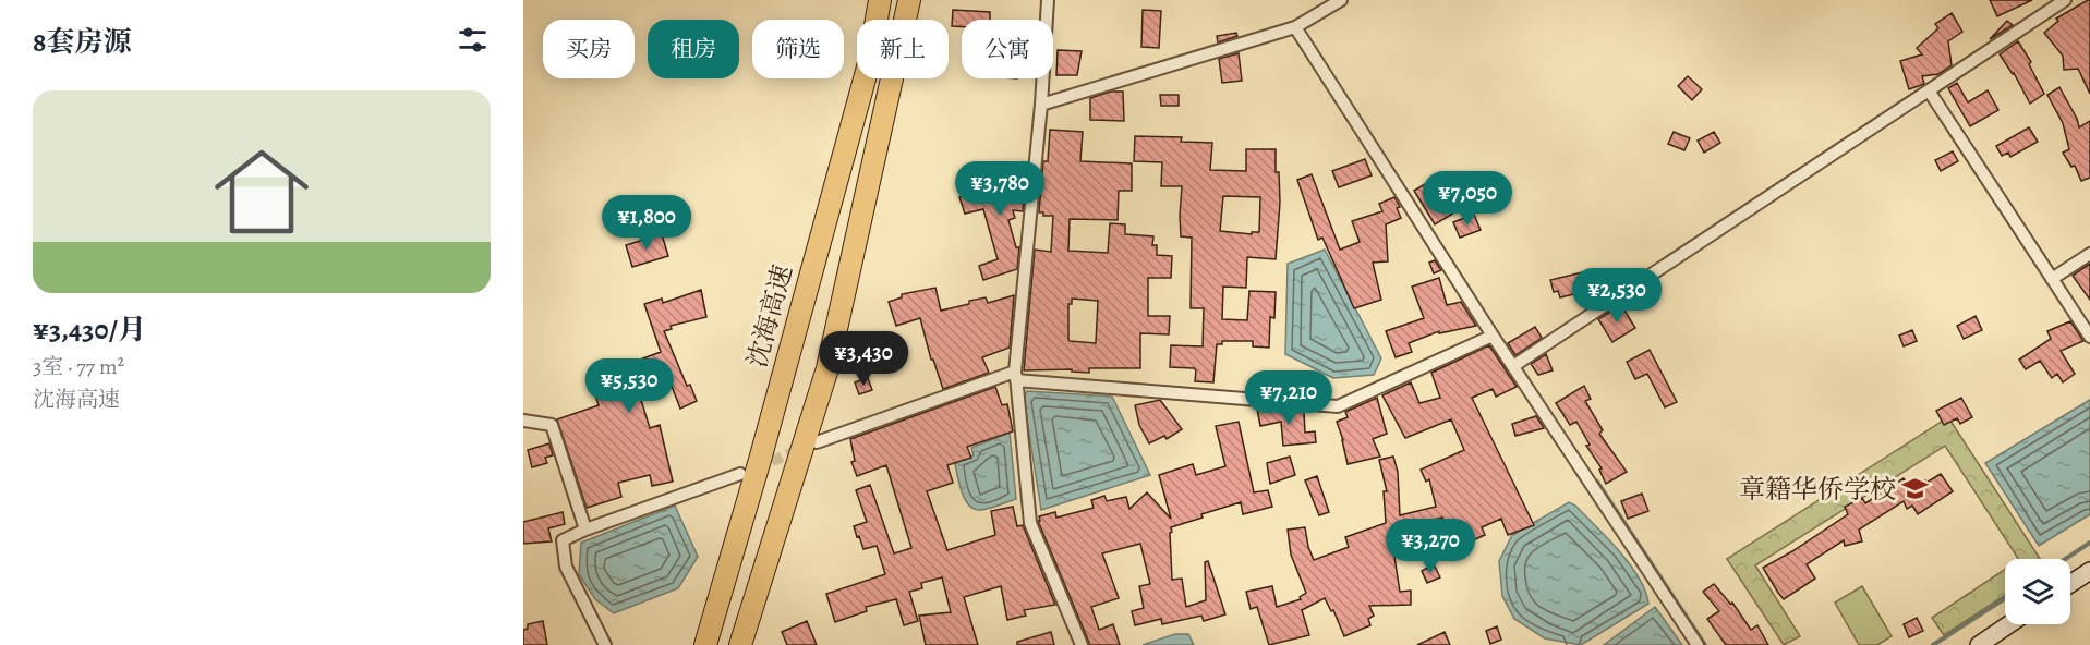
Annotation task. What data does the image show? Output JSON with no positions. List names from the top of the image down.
{
  "streets": {
    "highway": ["沈海高速"]
  },
  "places": {
    "school or university": ["章籍华侨学校"]
  },
  "page": {
    "heading": "8套房源",
    "chip": [
      "买房",
      "租房",
      "筛选",
      "新上",
      "公寓"
    ],
    "list": [
      {
        "name": "¥3,430/月",
        "note": "3室 · 77 m² · 沈海高速"
      }
    ],
    "price": [
      "¥3,780",
      "¥7,050",
      "¥1,800",
      "¥2,530",
      "¥3,430",
      "¥5,530",
      "¥7,210",
      "¥3,270"
    ]
  }
}
